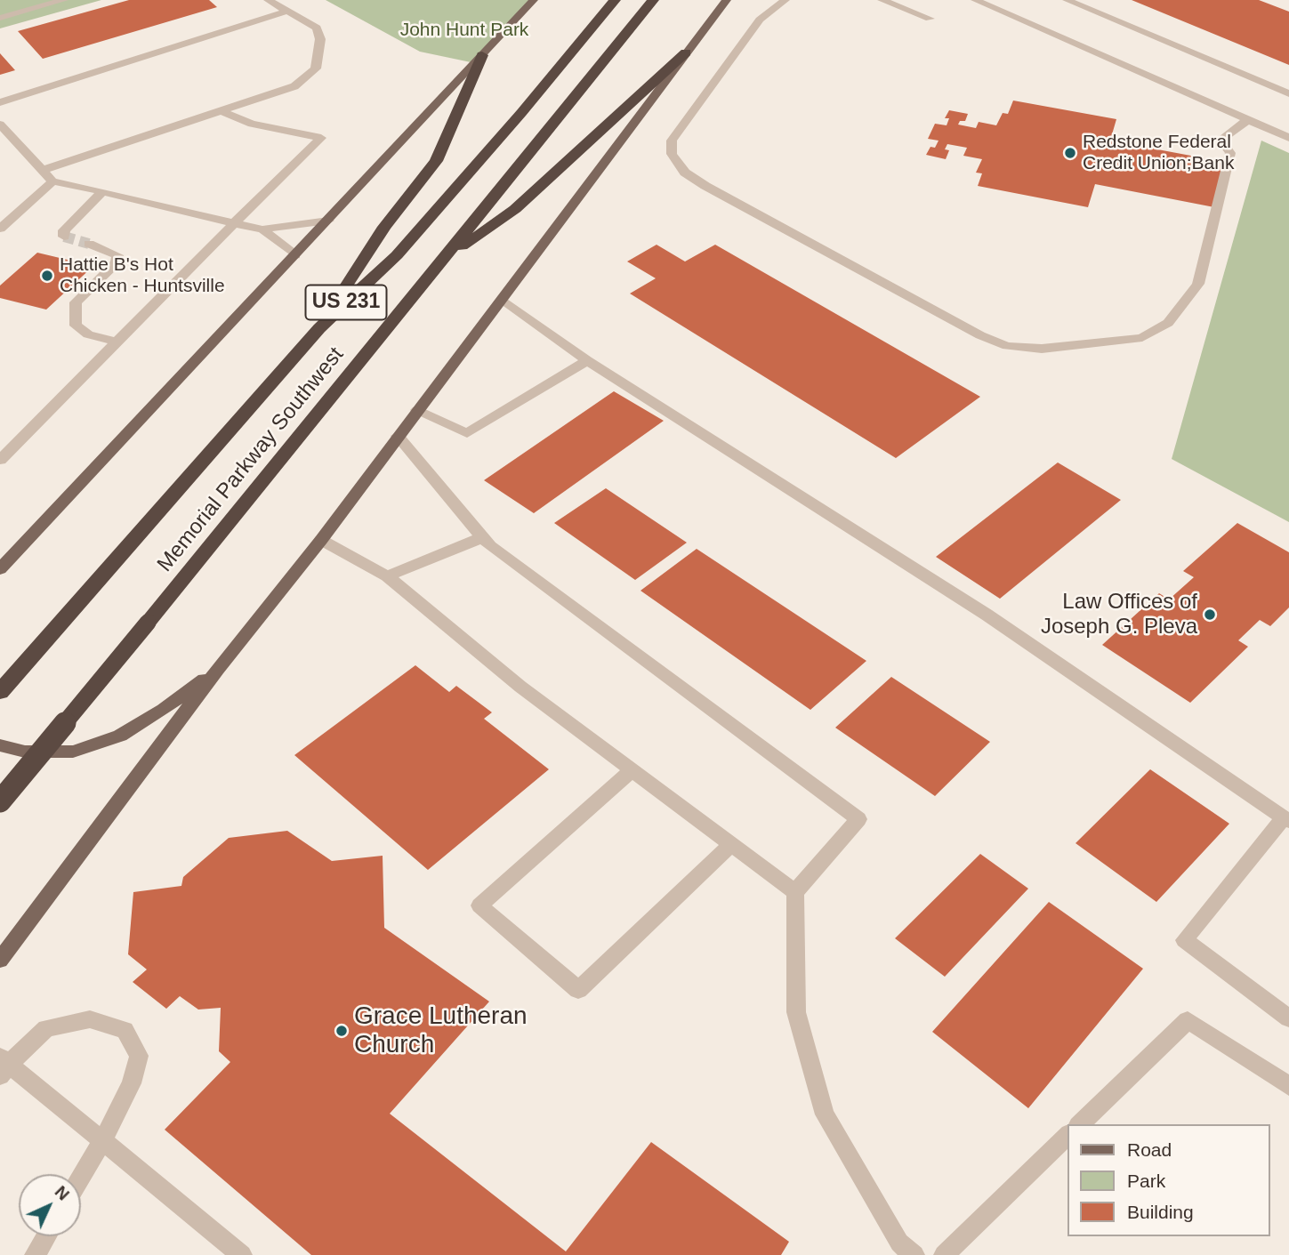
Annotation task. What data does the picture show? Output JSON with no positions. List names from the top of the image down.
{
  "streets": {
    "highway": ["US 231", "Memorial Parkway Southwest"]
  },
  "parks": ["John Hunt Park"],
  "places": [
    "Redstone Federal Credit Union;Bank",
    "Hattie B's Hot Chicken - Huntsville",
    "Law Offices of Joseph G. Pleva",
    "Grace Lutheran Church"
  ],
  "legend": ["Road", "Park", "Building"],
  "north": "top right"
}
